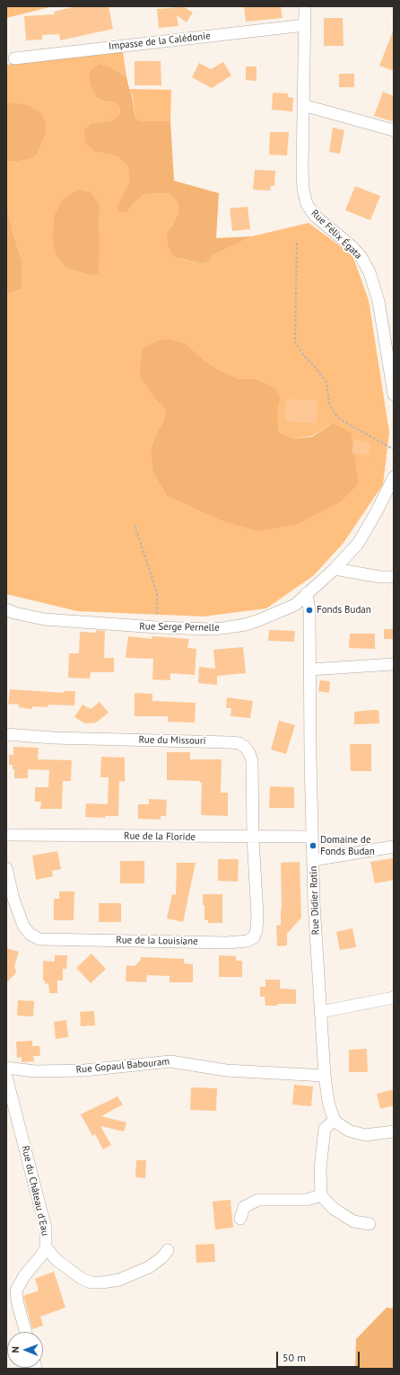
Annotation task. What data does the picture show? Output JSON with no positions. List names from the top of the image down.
{
  "streets": {
    "street": [
      "Impasse de la Calédonie",
      "Rue Félix Égata",
      "Rue Serge Pernelle",
      "Rue du Missouri",
      "Rue de la Floride",
      "Rue Didier Rotin",
      "Rue de la Louisiane",
      "Rue Gopaul Babouram",
      "Rue du Château d'Eau"
    ]
  },
  "crossings": [
    ["Impasse de la Calédonie", "Rue Félix Égata"],
    ["Rue Serge Pernelle", "Rue Didier Rotin"],
    ["Rue du Missouri", "Rue de la Floride"],
    ["Rue du Missouri", "Rue de la Louisiane"],
    ["Rue de la Floride", "Rue Didier Rotin"],
    ["Rue de la Floride", "Rue de la Louisiane"],
    ["Rue Didier Rotin", "Rue Gopaul Babouram"]
  ],
  "places": ["Fonds Budan", "Domaine de Fonds Budan"],
  "scale_bar": "50 m",
  "north": "left"
}
